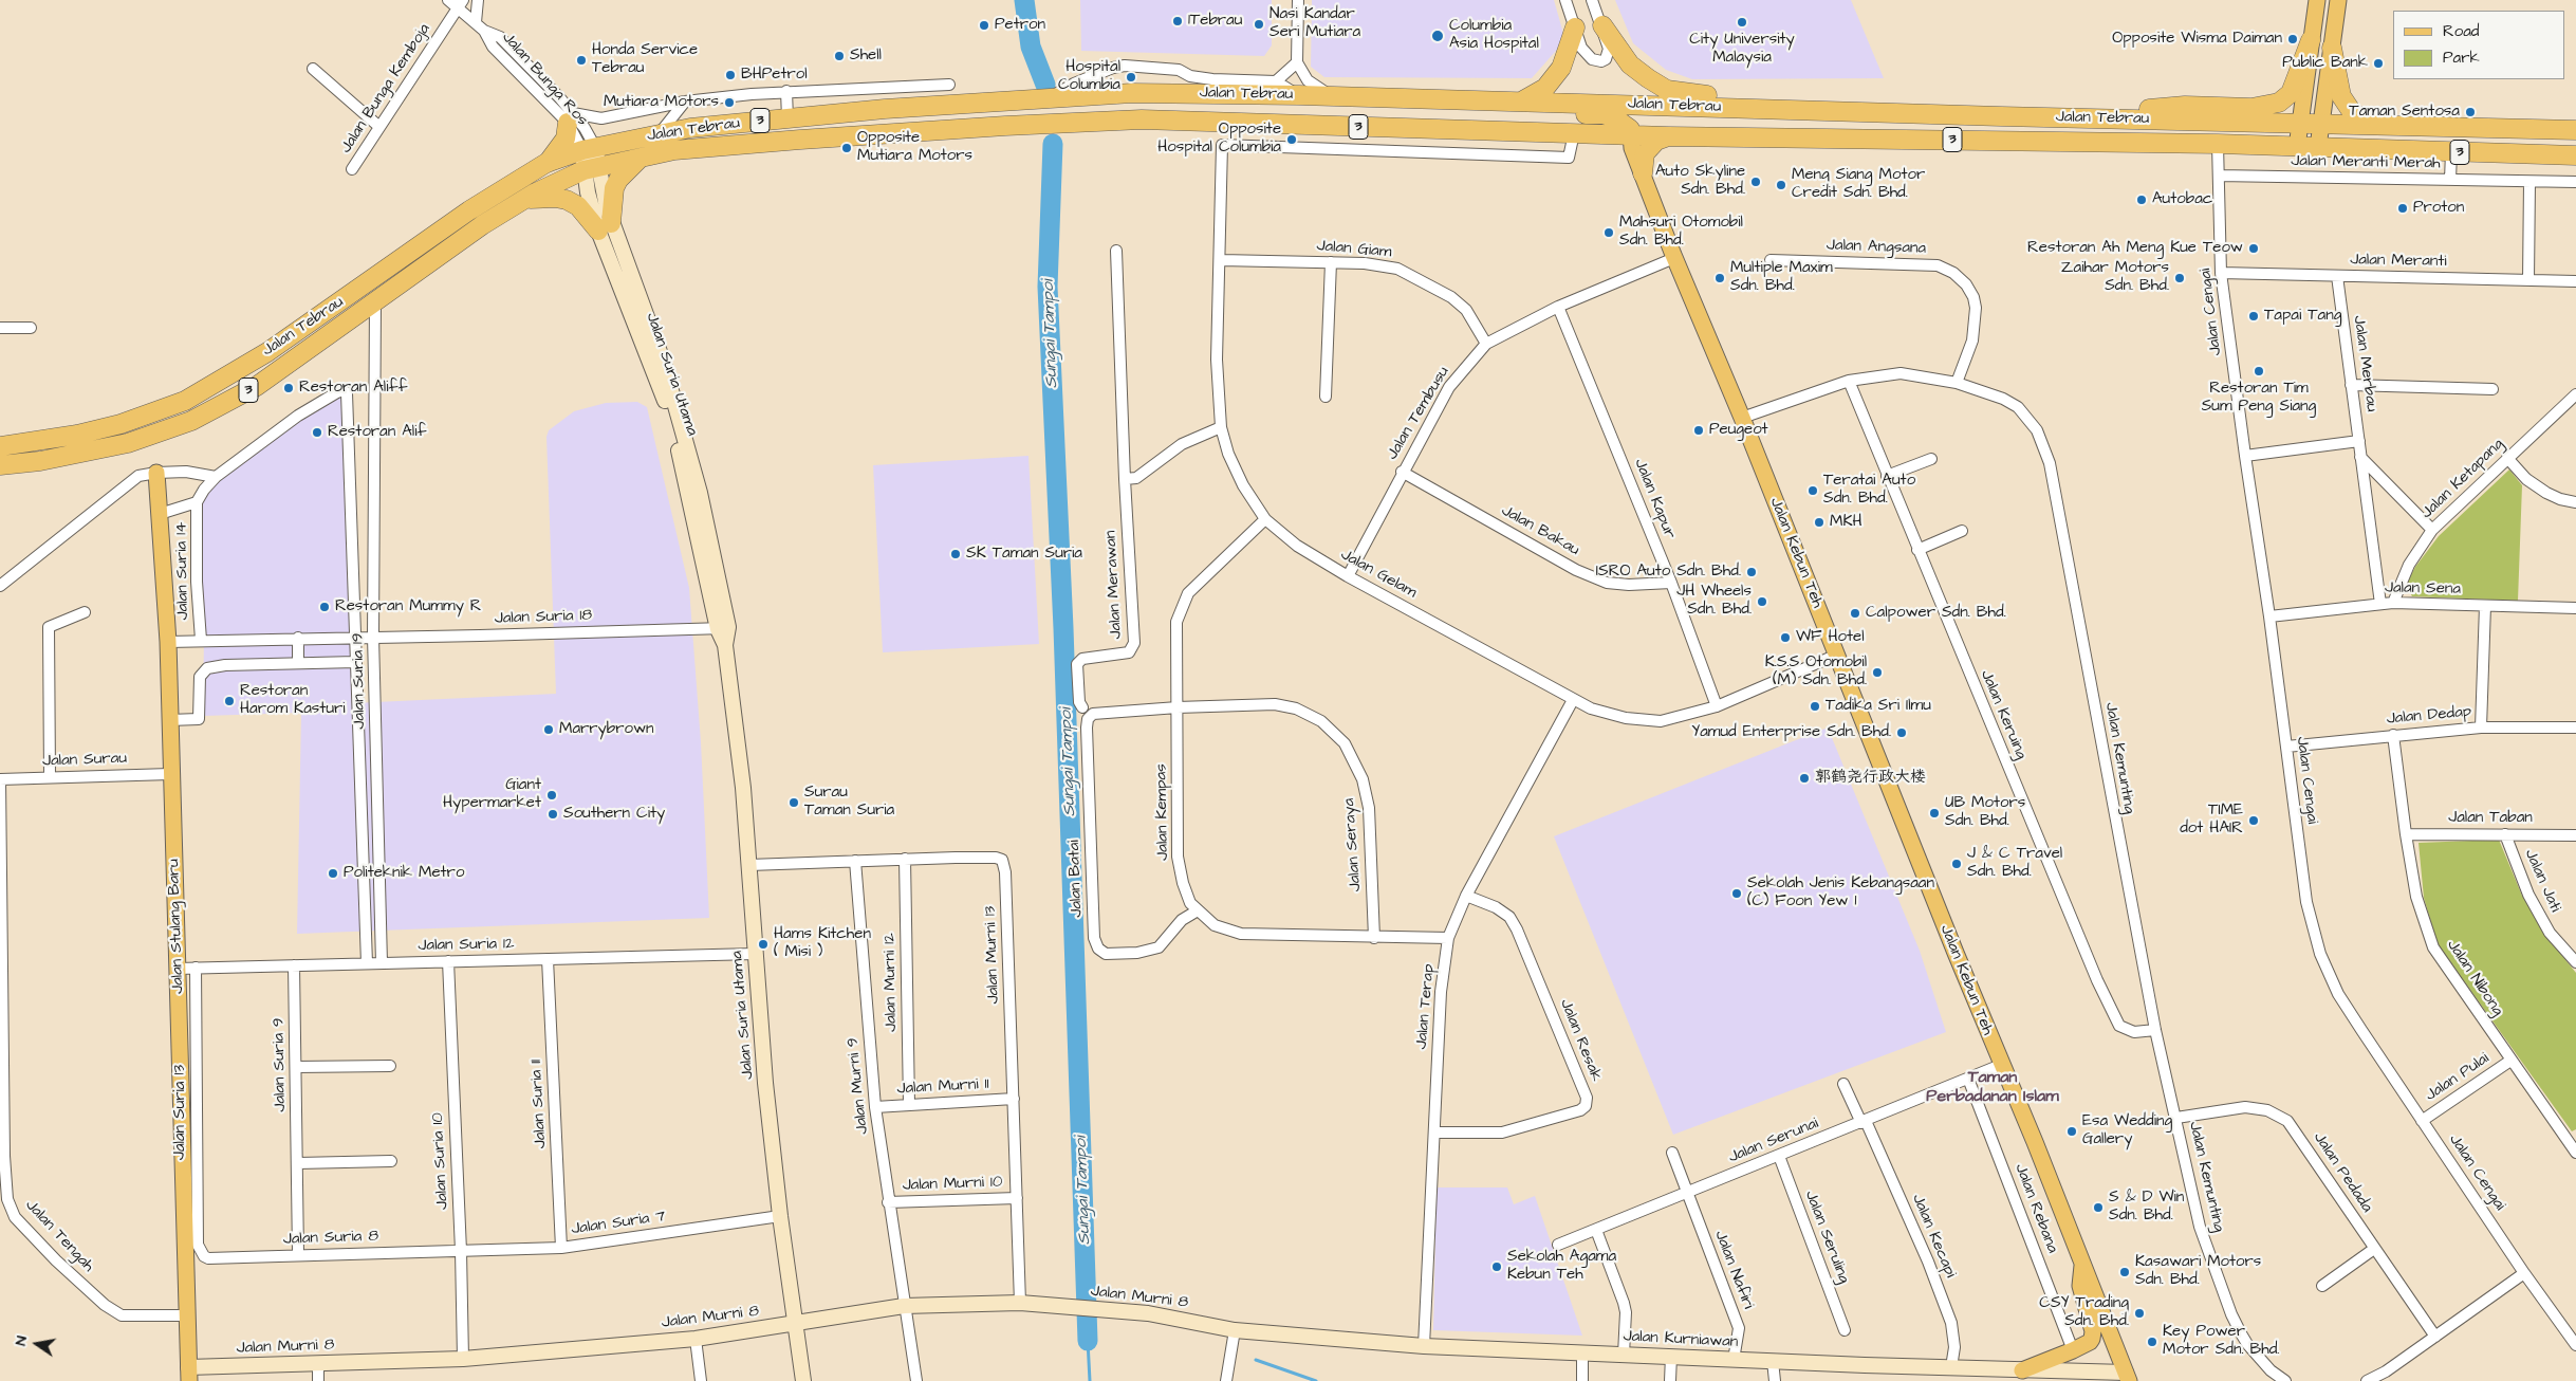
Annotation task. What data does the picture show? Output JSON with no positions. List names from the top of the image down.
{
  "streets": {
    "highway": ["Jalan Tebrau", "3"],
    "main road": ["Jalan Kebun Teh", "Jalan Stulang Baru"],
    "street": [
      "Jalan Bunga Ros",
      "Jalan Bunga Kemboja",
      "Jalan Meranti Merah",
      "Jalan Angsana",
      "Jalan Giam",
      "Jalan Meranti",
      "Jalan Cengai",
      "Jalan Merbau",
      "Jalan Suria Utama",
      "Jalan Tembusu",
      "Jalan Ketapang",
      "Jalan Kapur",
      "Jalan Bakau",
      "Jalan Suria 14",
      "Jalan Gelam",
      "Jalan Merawan",
      "Jalan Sena",
      "Jalan Suria 18",
      "Jalan Suria 19",
      "Jalan Keruing",
      "Jalan Dedap",
      "Jalan Kemunting",
      "Jalan Surau",
      "Jalan Kempas",
      "Jalan Taban",
      "Jalan Seraya",
      "Jalan Batai",
      "Jalan Jati",
      "Jalan Suria 12",
      "Jalan Murni 13",
      "Jalan Nibong",
      "Jalan Murni 12",
      "Jalan Terap",
      "Jalan Resak",
      "Jalan Suria 9",
      "Jalan Pulai",
      "Jalan Murni 9",
      "Jalan Murni 11",
      "Jalan Suria 11",
      "Jalan Suria 13",
      "Jalan Serunai",
      "Jalan Suria 10",
      "Jalan Pedada",
      "Jalan Murni 10",
      "Jalan Rebana",
      "Jalan Suria 7",
      "Jalan Tengah",
      "Jalan Kecapi",
      "Jalan Seruling",
      "Jalan Suria 8",
      "Jalan Nafiri",
      "Jalan Murni 8",
      "Jalan Kurniawan"
    ]
  },
  "crossings": [
    ["Jalan Bunga Ros", "Jalan Bunga Kemboja"],
    ["Jalan Bunga Ros", "Jalan Tebrau"],
    ["Jalan Bunga Ros", "Jalan Suria Utama"],
    ["Jalan Tebrau", "Jalan Cengai"],
    ["Jalan Tebrau", "Jalan Suria Utama"],
    ["Jalan Tebrau", "Jalan Kebun Teh"],
    ["Jalan Tebrau", "Jalan Gelam"],
    ["Jalan Tebrau", "Jalan Suria 19"],
    ["Jalan Meranti Merah", "Jalan Cengai"],
    ["Jalan Angsana", "Jalan Kemunting"],
    ["Jalan Giam", "Jalan Tembusu"],
    ["Jalan Giam", "Jalan Gelam"],
    ["Jalan Meranti", "Jalan Cengai"],
    ["Jalan Meranti", "Jalan Merbau"],
    ["Jalan Cengai", "Jalan Sena"],
    ["Jalan Cengai", "Jalan Dedap"],
    ["Jalan Cengai", "Jalan Pulai"],
    ["Jalan Merbau", "Jalan Sena"],
    ["Jalan Suria Utama", "Jalan Suria 18"],
    ["Jalan Suria Utama", "Jalan Suria 12"],
    ["Jalan Suria Utama", "Jalan Murni 13"],
    ["Jalan Suria Utama", "Jalan Suria 7"],
    ["Jalan Suria Utama", "Jalan Murni 8"],
    ["Jalan Tembusu", "Jalan Kapur"],
    ["Jalan Tembusu", "Jalan Bakau"],
    ["Jalan Tembusu", "Jalan Kebun Teh"],
    ["Jalan Tembusu", "Jalan Gelam"],
    ["Jalan Ketapang", "Jalan Sena"],
    ["Jalan Kapur", "Jalan Bakau"],
    ["Jalan Kapur", "Jalan Gelam"],
    ["Jalan Kebun Teh", "Jalan Gelam"],
    ["Jalan Kebun Teh", "Jalan Kemunting"],
    ["Jalan Kebun Teh", "Jalan Serunai"],
    ["Jalan Kebun Teh", "Jalan Kurniawan"],
    ["Jalan Suria 14", "Jalan Suria 18"],
    ["Jalan Gelam", "Jalan Kempas"],
    ["Jalan Gelam", "Jalan Terap"],
    ["Jalan Suria 18", "Jalan Suria 19"],
    ["Jalan Suria 18", "Jalan Stulang Baru"],
    ["Jalan Suria 19", "Jalan Suria 12"],
    ["Jalan Keruing", "Jalan Kemunting"],
    ["Jalan Dedap", "Jalan Nibong"],
    ["Jalan Kemunting", "Jalan Pedada"],
    ["Jalan Surau", "Jalan Stulang Baru"],
    ["Jalan Surau", "Jalan Tengah"],
    ["Jalan Kempas", "Jalan Seraya"],
    ["Jalan Kempas", "Jalan Batai"],
    ["Jalan Kempas", "Jalan Terap"],
    ["Jalan Taban", "Jalan Jati"],
    ["Jalan Taban", "Jalan Nibong"],
    ["Jalan Seraya", "Jalan Batai"],
    ["Jalan Stulang Baru", "Jalan Suria 12"],
    ["Jalan Stulang Baru", "Jalan Tengah"],
    ["Jalan Stulang Baru", "Jalan Murni 8"],
    ["Jalan Suria 12", "Jalan Suria 9"],
    ["Jalan Suria 12", "Jalan Suria 11"],
    ["Jalan Suria 12", "Jalan Suria 13"],
    ["Jalan Suria 12", "Jalan Suria 10"],
    ["Jalan Murni 13", "Jalan Murni 12"],
    ["Jalan Murni 13", "Jalan Murni 9"],
    ["Jalan Murni 13", "Jalan Murni 11"],
    ["Jalan Murni 13", "Jalan Murni 10"],
    ["Jalan Murni 13", "Jalan Murni 8"],
    ["Jalan Nibong", "Jalan Pulai"],
    ["Jalan Murni 12", "Jalan Murni 11"],
    ["Jalan Terap", "Jalan Resak"],
    ["Jalan Terap", "Jalan Kurniawan"],
    ["Jalan Suria 9", "Jalan Suria 8"],
    ["Jalan Murni 9", "Jalan Murni 11"],
    ["Jalan Murni 9", "Jalan Murni 10"],
    ["Jalan Murni 9", "Jalan Murni 8"],
    ["Jalan Suria 11", "Jalan Suria 7"],
    ["Jalan Suria 13", "Jalan Suria 8"],
    ["Jalan Serunai", "Jalan Rebana"],
    ["Jalan Serunai", "Jalan Kecapi"],
    ["Jalan Serunai", "Jalan Seruling"],
    ["Jalan Serunai", "Jalan Nafiri"],
    ["Jalan Suria 10", "Jalan Suria 7"],
    ["Jalan Suria 10", "Jalan Suria 8"],
    ["Jalan Suria 10", "Jalan Murni 8"],
    ["Jalan Suria 7", "Jalan Suria 8"],
    ["Jalan Kecapi", "Jalan Kurniawan"],
    ["Jalan Nafiri", "Jalan Kurniawan"],
    ["Jalan Murni 8", "Jalan Kurniawan"]
  ],
  "districts": ["Taman Perbadanan Islam"],
  "water": ["Sungai Tampoi"],
  "places": [
    "1Tebrau",
    "City University Malaysia",
    "Nasi Kandar Seri Mutiara",
    "Petron",
    "Columbia Asia Hospital",
    "Opposite Wisma Daiman",
    "Shell",
    "Honda Service Tebrau",
    "Public Bank",
    "BHPetrol",
    "Hospital Columbia",
    "Mutiara Motors",
    "Taman Sentosa",
    "Opposite Hospital Columbia",
    "Opposite Mutiara Motors",
    "Auto Skyline Sdn. Bhd.",
    "Meng Siang Motor Credit Sdn. Bhd.",
    "Autobac",
    "Proton",
    "Mahsuri Otomobil Sdn. Bhd.",
    "Restoran Ah Meng Kue Teow",
    "Multiple Maxim Sdn. Bhd.",
    "Zaihar Motors Sdn. Bhd.",
    "Tapai Tang",
    "Restoran Tim Sum Peng Siang",
    "Restoran Aliff",
    "Peugeot",
    "Restoran Alif",
    "Teratai Auto Sdn. Bhd.",
    "MKH",
    "SK Taman Suria",
    "ISRO Auto Sdn. Bhd.",
    "JH Wheels Sdn. Bhd.",
    "Restoran Mummy R",
    "Calpower Sdn. Bhd.",
    "WF Hotel",
    "K.S.S Otomobil (M) Sdn. Bhd.",
    "Restoran Harom Kasturi",
    "Tadika Sri Ilmu",
    "Marrybrown",
    "Yamud Enterprise Sdn. Bhd.",
    "郭鹤尧行政大楼",
    "Giant Hypermarket",
    "Surau Taman Suria",
    "UB Motors Sdn. Bhd.",
    "Southern City",
    "TIME dot HAIR",
    "J & C Travel Sdn. Bhd.",
    "Politeknik Metro",
    "Sekolah Jenis Kebangsaan (C) Foon Yew 1",
    "Hams Kitchen ( Misi )",
    "Esa Wedding Gallery",
    "S & D Win Sdn. Bhd.",
    "Sekolah Agama Kebun Teh",
    "Kasawari Motors Sdn. Bhd.",
    "CSY Trading Sdn. Bhd.",
    "Key Power Motor Sdn. Bhd."
  ],
  "legend": ["Road", "Park"],
  "north": "left"
}
